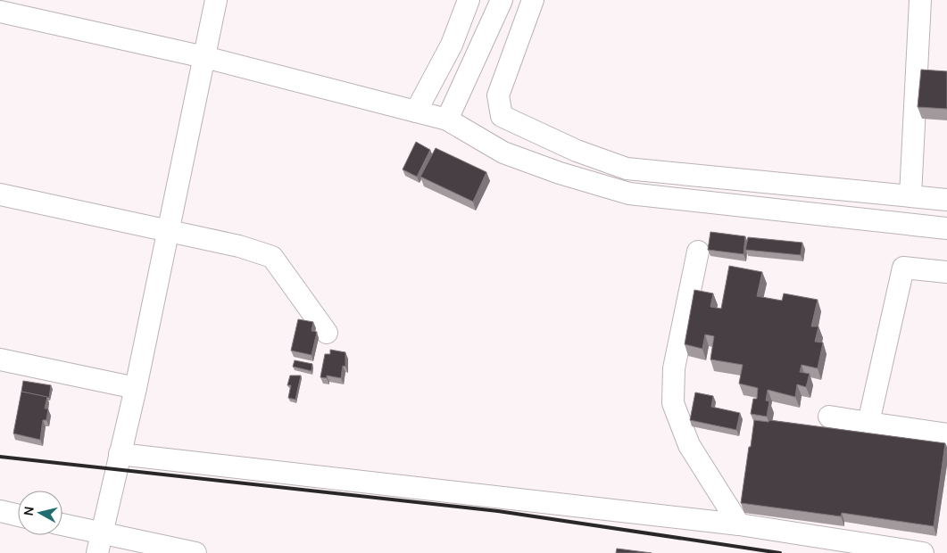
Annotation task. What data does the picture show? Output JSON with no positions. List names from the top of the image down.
{
  "north": "left"
}
